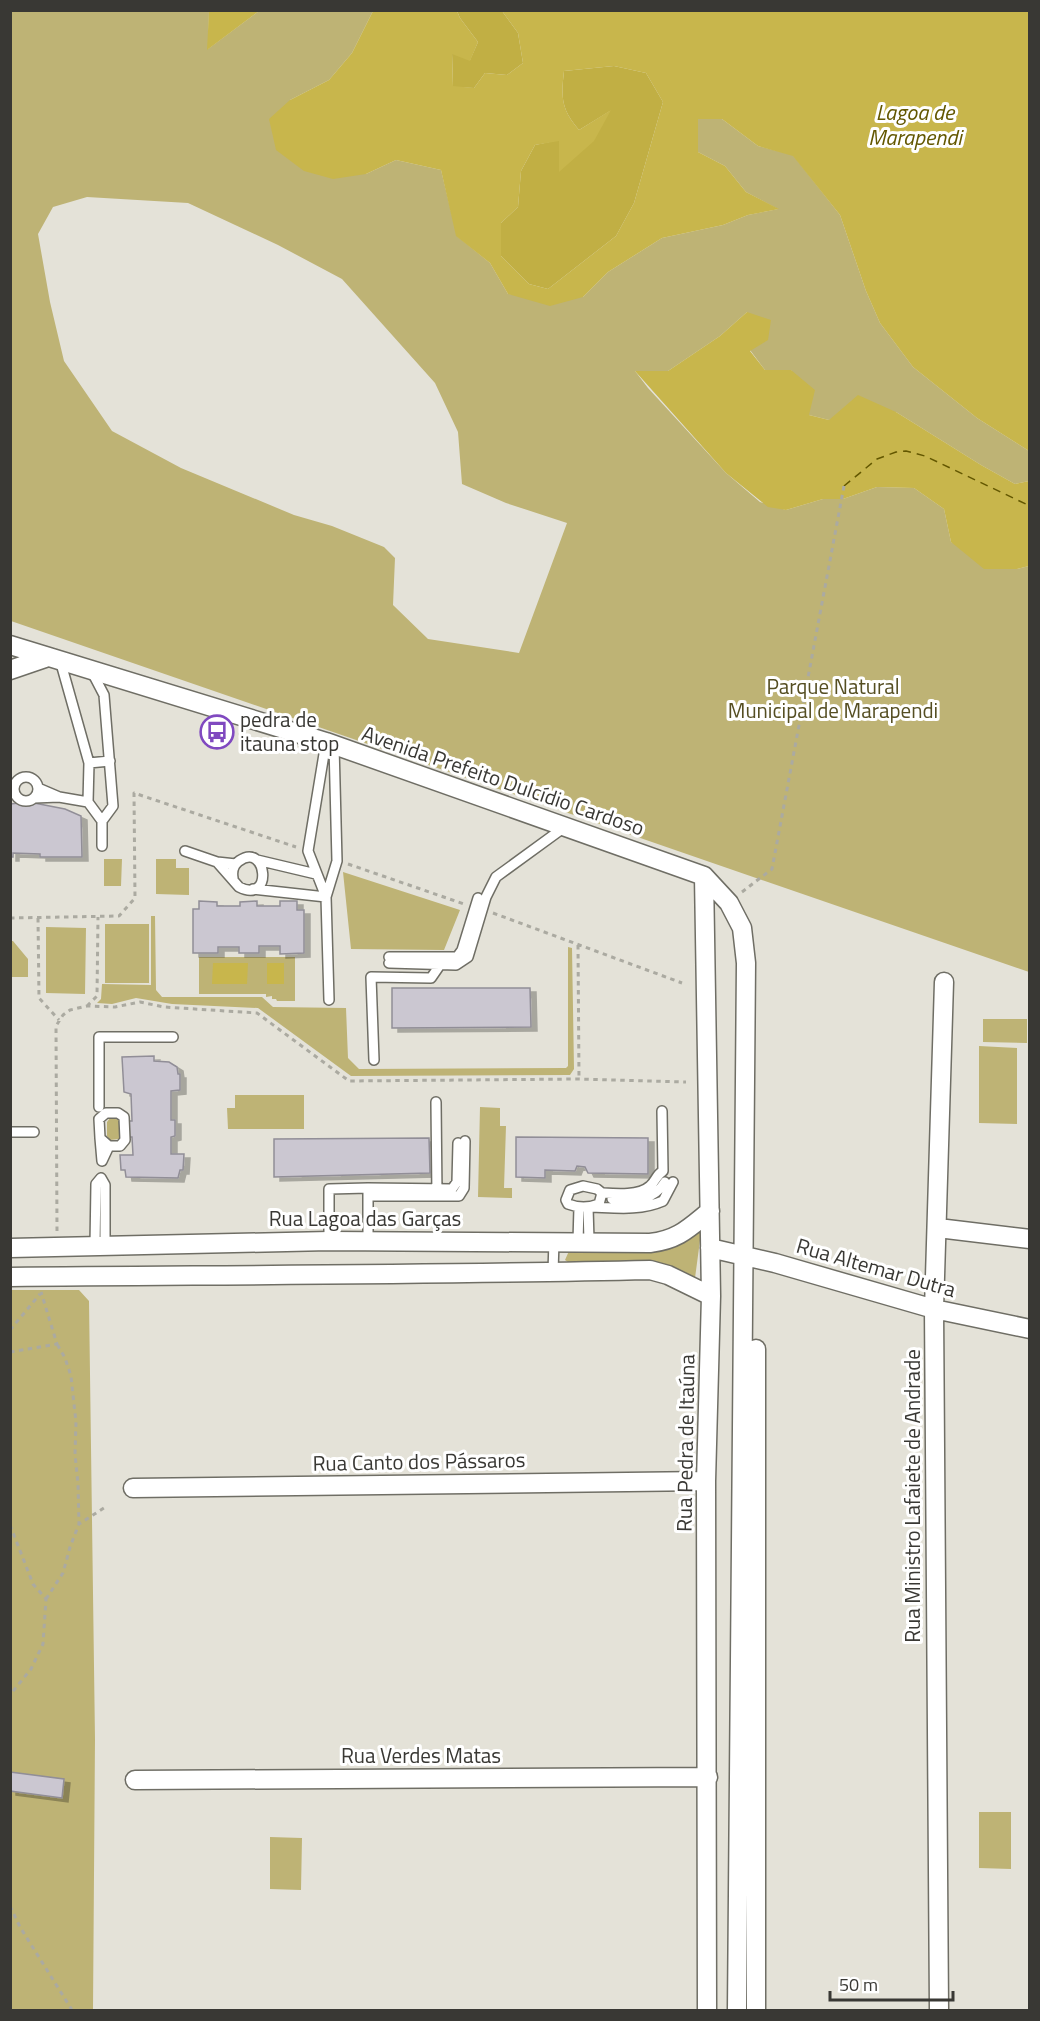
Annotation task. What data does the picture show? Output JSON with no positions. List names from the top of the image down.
{
  "streets": {
    "street": [
      "Avenida Prefeito Dulcídio Cardoso",
      "Rua Lagoa das Garças",
      "Rua Altemar Dutra",
      "Rua Pedra de Itaúna",
      "Rua Canto dos Pássaros",
      "Rua Ministro Lafaiete de Andrade",
      "Rua Verdes Matas"
    ]
  },
  "crossings": [
    ["Avenida Prefeito Dulcídio Cardoso", "Rua Pedra de Itaúna"],
    ["Rua Lagoa das Garças", "Rua Pedra de Itaúna"],
    ["Rua Altemar Dutra", "Rua Pedra de Itaúna"],
    ["Rua Altemar Dutra", "Rua Ministro Lafaiete de Andrade"],
    ["Rua Pedra de Itaúna", "Rua Canto dos Pássaros"],
    ["Rua Pedra de Itaúna", "Rua Verdes Matas"]
  ],
  "water": ["Lagoa de Marapendi"],
  "parks": ["Parque Natural Municipal de Marapendi"],
  "places": {
    "bus stop": ["pedra de itauna stop"]
  },
  "scale_bar": "50 m"
}
